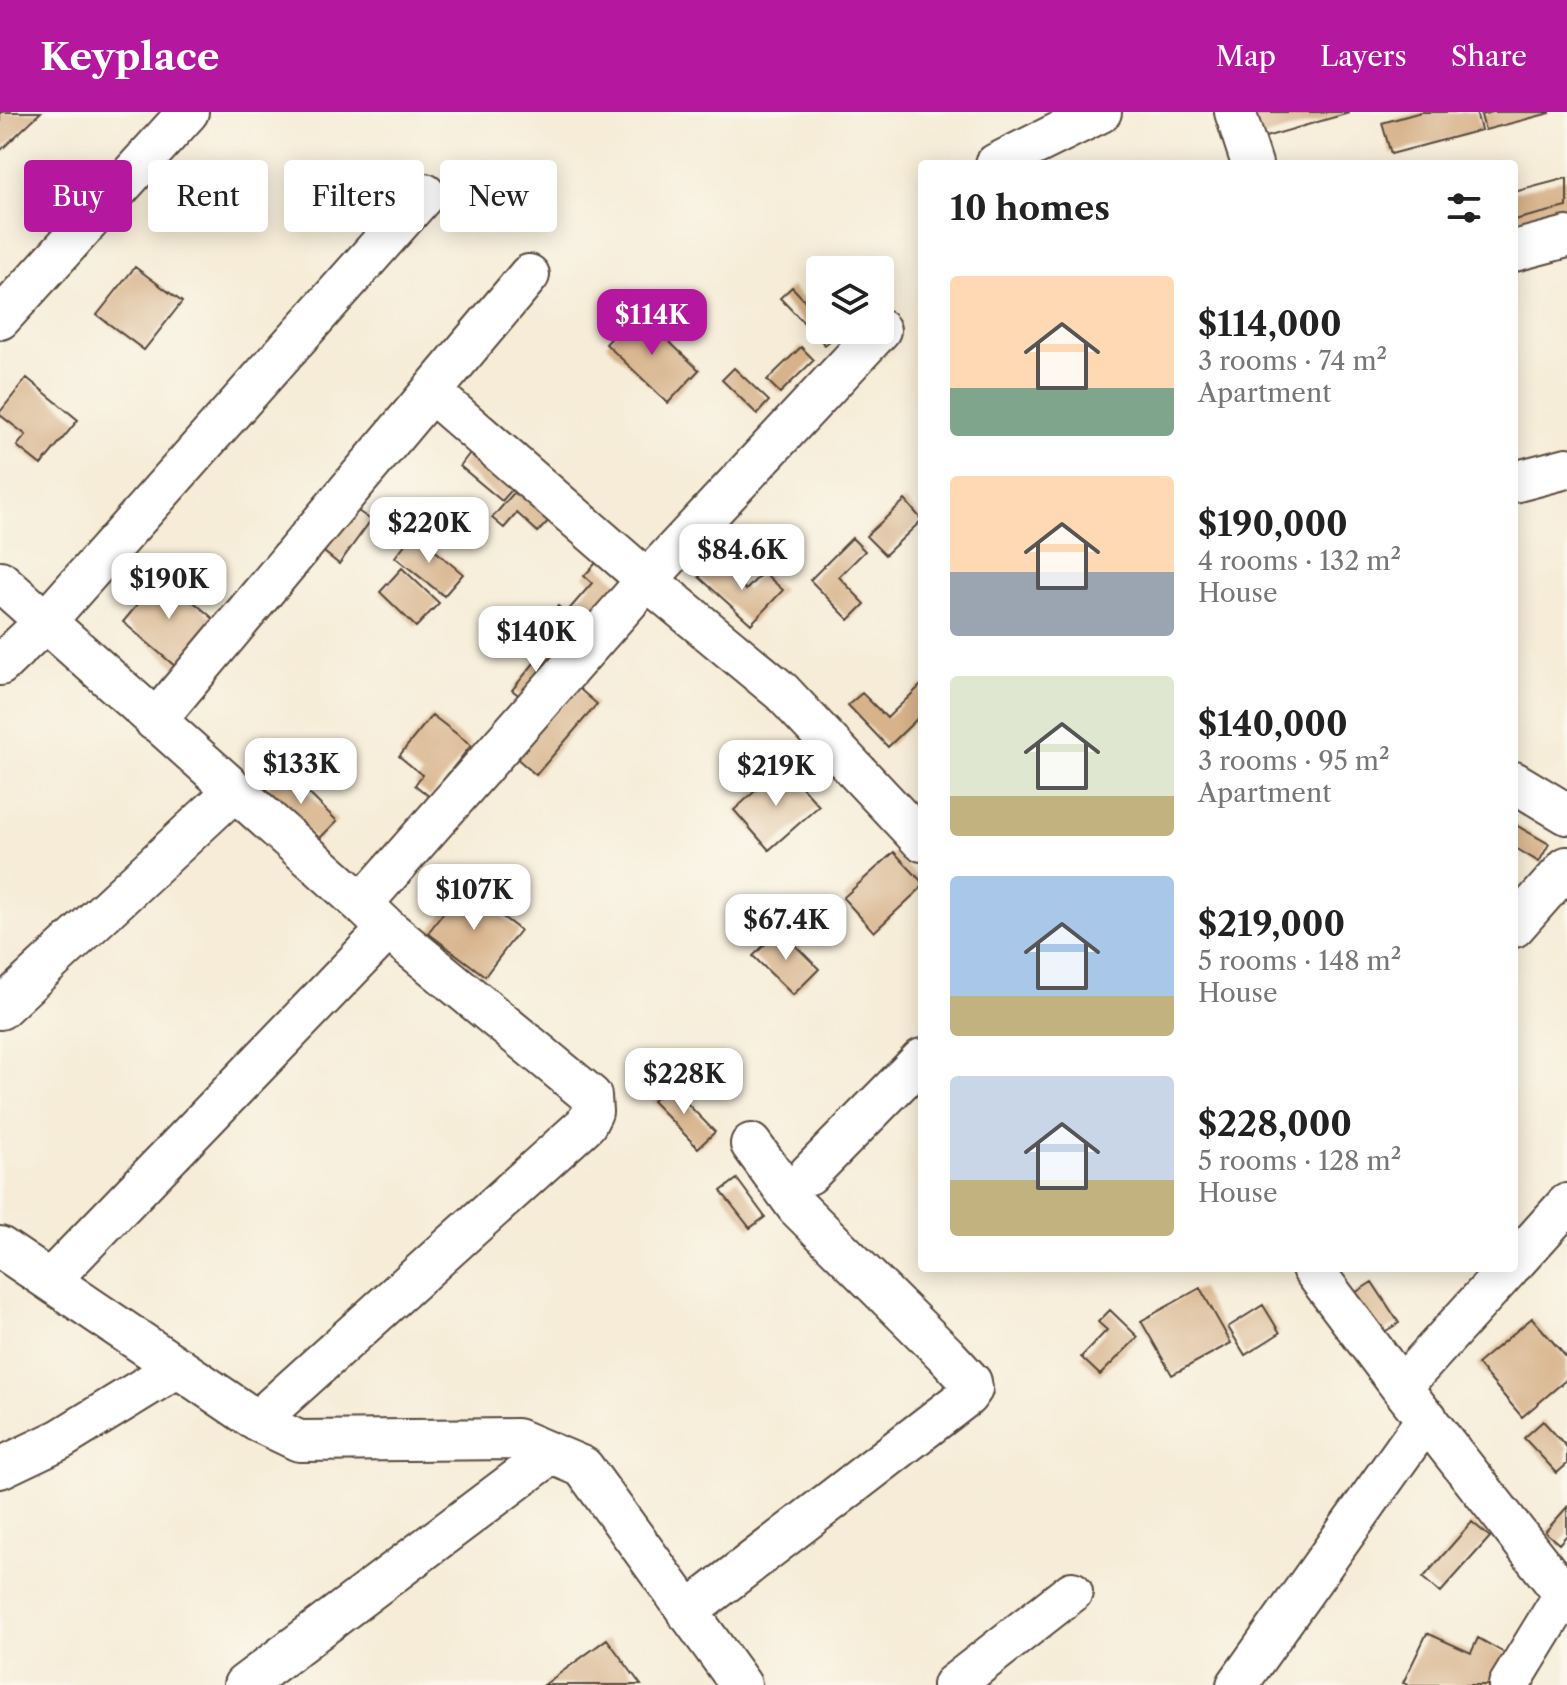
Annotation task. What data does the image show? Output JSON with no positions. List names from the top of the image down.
{
  "page": {
    "header": "Keyplace",
    "nav": ["Map", "Layers", "Share"],
    "chip": [
      "Buy",
      "Rent",
      "Filters",
      "New"
    ],
    "heading": "10 homes",
    "list": [
      {
        "name": "$114,000",
        "note": "3 rooms · 74 m² · Apartment"
      },
      {
        "name": "$190,000",
        "note": "4 rooms · 132 m² · House"
      },
      {
        "name": "$140,000",
        "note": "3 rooms · 95 m² · Apartment"
      },
      {
        "name": "$219,000",
        "note": "5 rooms · 148 m² · House"
      },
      {
        "name": "$228,000",
        "note": "5 rooms · 128 m² · House"
      }
    ],
    "price": [
      "$114K",
      "$220K",
      "$84.6K",
      "$190K",
      "$140K",
      "$133K",
      "$219K",
      "$107K",
      "$67.4K",
      "$228K"
    ]
  }
}
